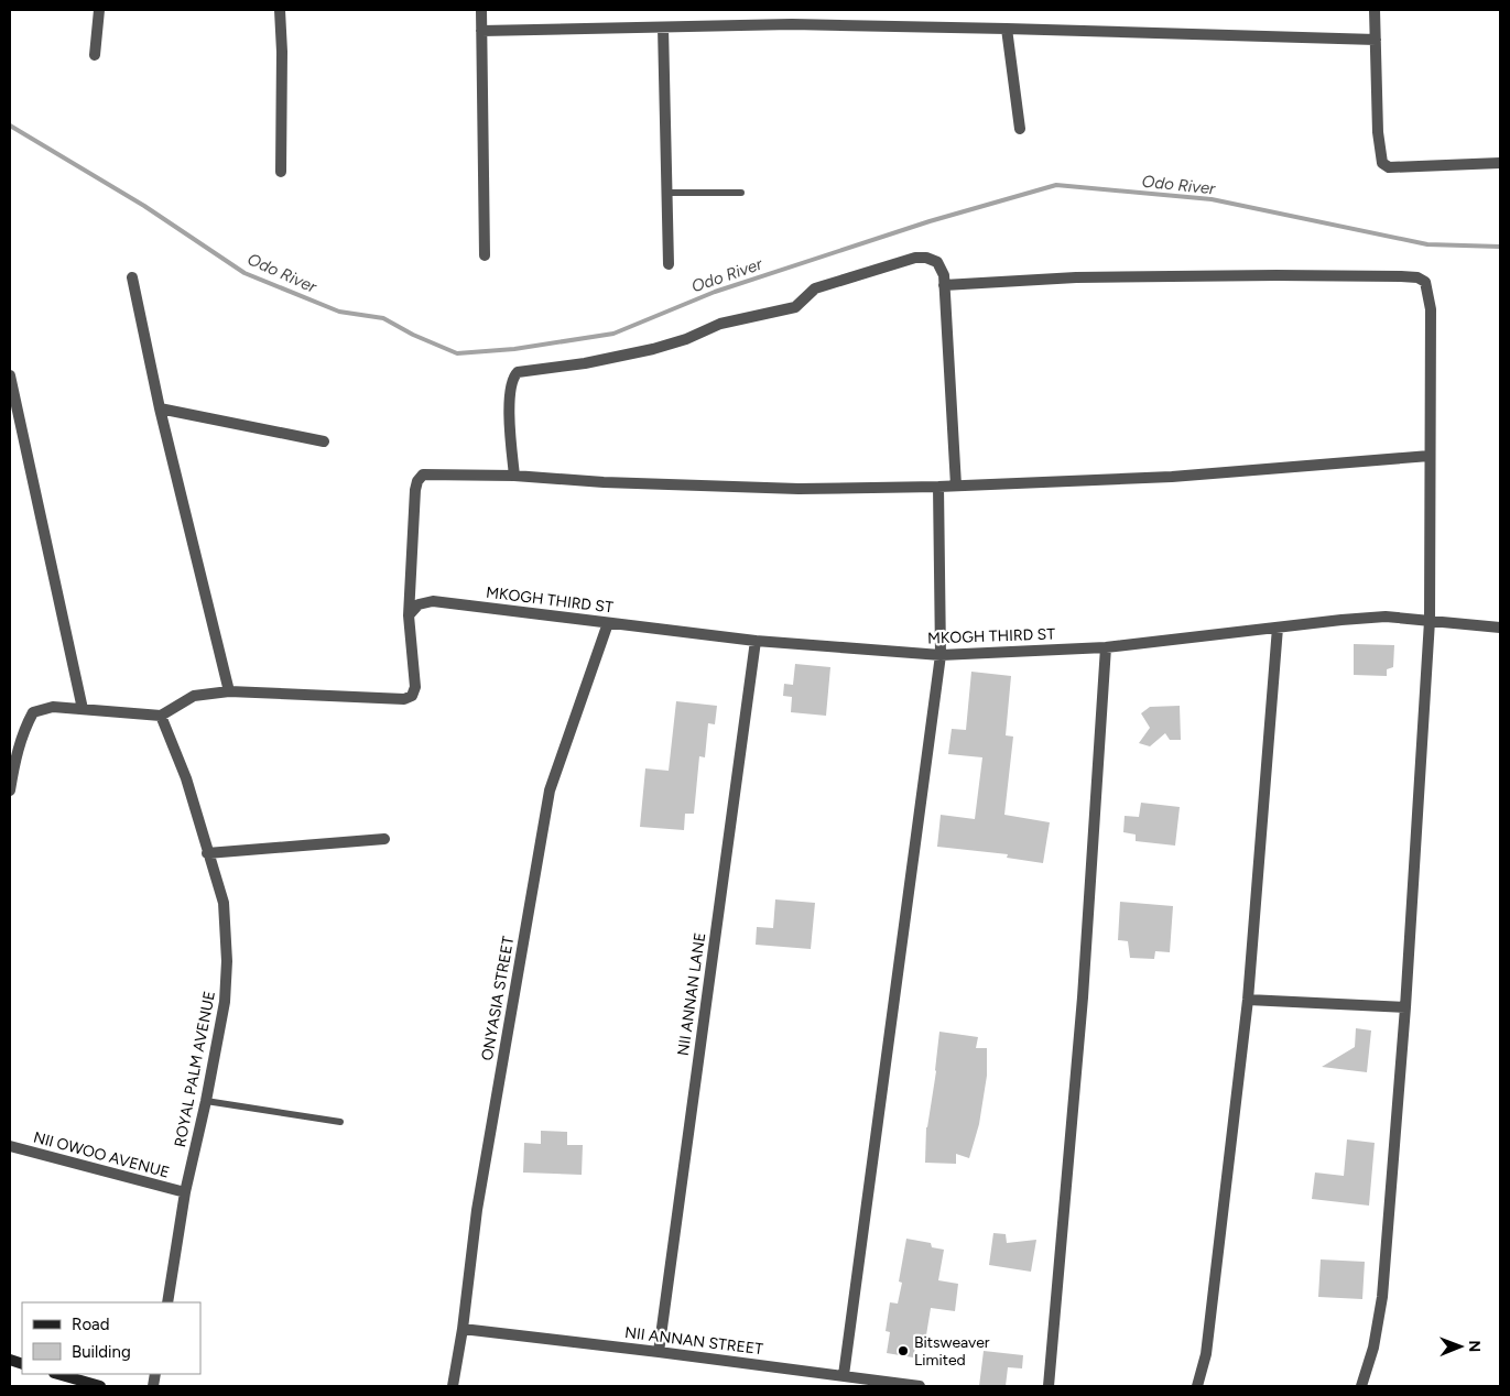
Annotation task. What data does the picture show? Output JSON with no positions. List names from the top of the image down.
{
  "streets": {
    "street": [
      "MKOGH THIRD ST",
      "NII ANNAN LANE",
      "ONYASIA STREET",
      "ROYAL PALM AVENUE",
      "NII OWOO AVENUE",
      "NII ANNAN STREET"
    ]
  },
  "crossings": [
    ["MKOGH THIRD ST", "NII ANNAN LANE"],
    ["MKOGH THIRD ST", "ONYASIA STREET"],
    ["NII ANNAN LANE", "NII ANNAN STREET"],
    ["ONYASIA STREET", "NII ANNAN STREET"],
    ["ROYAL PALM AVENUE", "NII OWOO AVENUE"]
  ],
  "water": ["Odo River"],
  "places": ["Bitsweaver Limited"],
  "legend": ["Road", "Building"],
  "north": "right"
}
